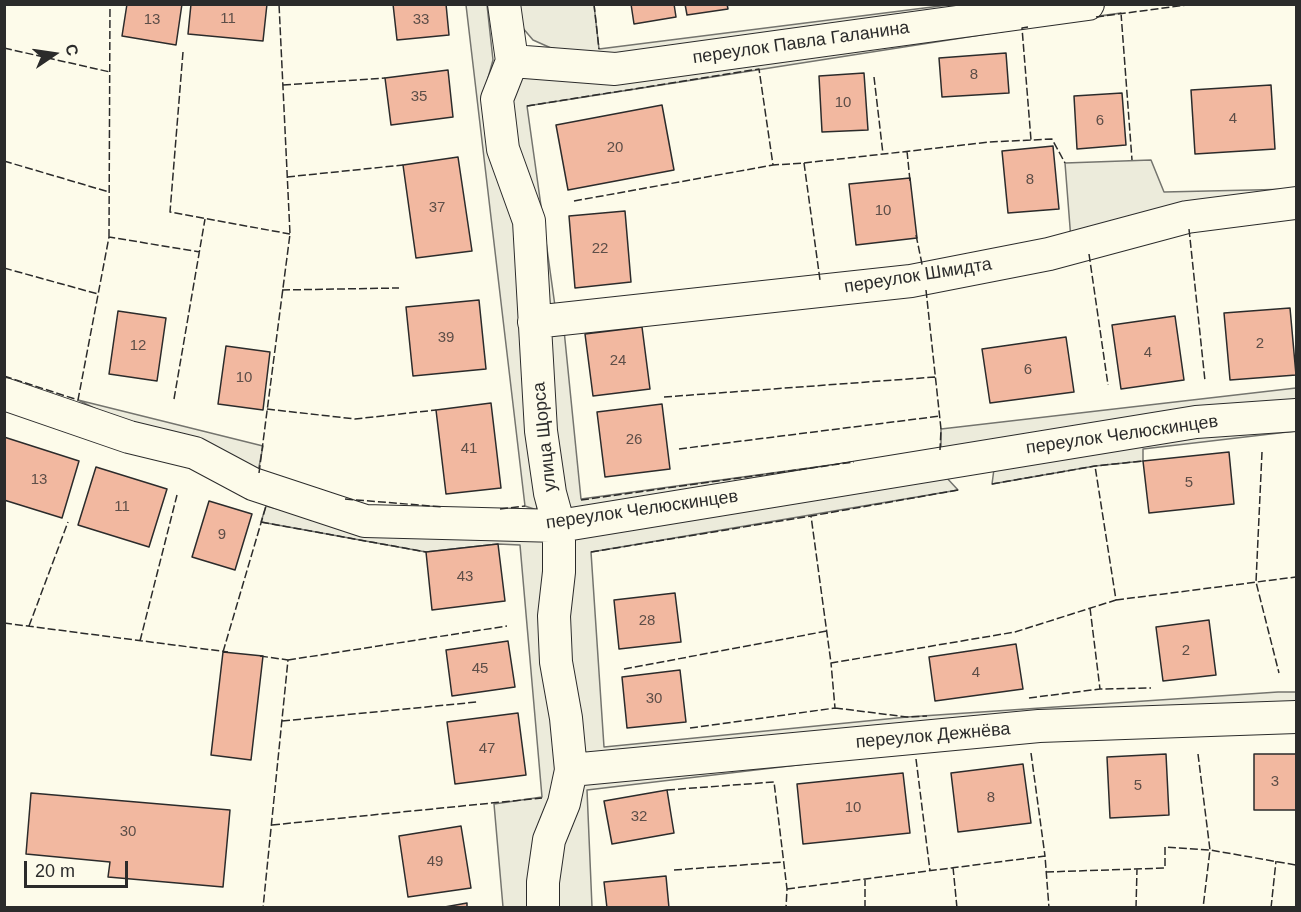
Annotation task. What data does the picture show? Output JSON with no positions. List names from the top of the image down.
{
  "streets": {
    "street": [
      "переулок Павла Галанина",
      "переулок Шмидта",
      "переулок Челюскинцев",
      "улица Щорса",
      "переулок Дежнёва"
    ]
  },
  "crossings": [
    ["переулок Павла Галанина", "улица Щорса"],
    ["переулок Шмидта", "улица Щорса"],
    ["переулок Челюскинцев", "улица Щорса"],
    ["улица Щорса", "переулок Дежнёва"]
  ],
  "house_numbers": [
    "11",
    "13",
    "33",
    "8",
    "35",
    "10",
    "4",
    "6",
    "20",
    "8",
    "37",
    "10",
    "22",
    "39",
    "2",
    "12",
    "4",
    "24",
    "6",
    "10",
    "26",
    "41",
    "13",
    "5",
    "11",
    "9",
    "43",
    "28",
    "2",
    "45",
    "4",
    "30",
    "47",
    "3",
    "5",
    "8",
    "10",
    "32",
    "30",
    "49"
  ],
  "scale_bar": "20 m",
  "north": "right"
}
